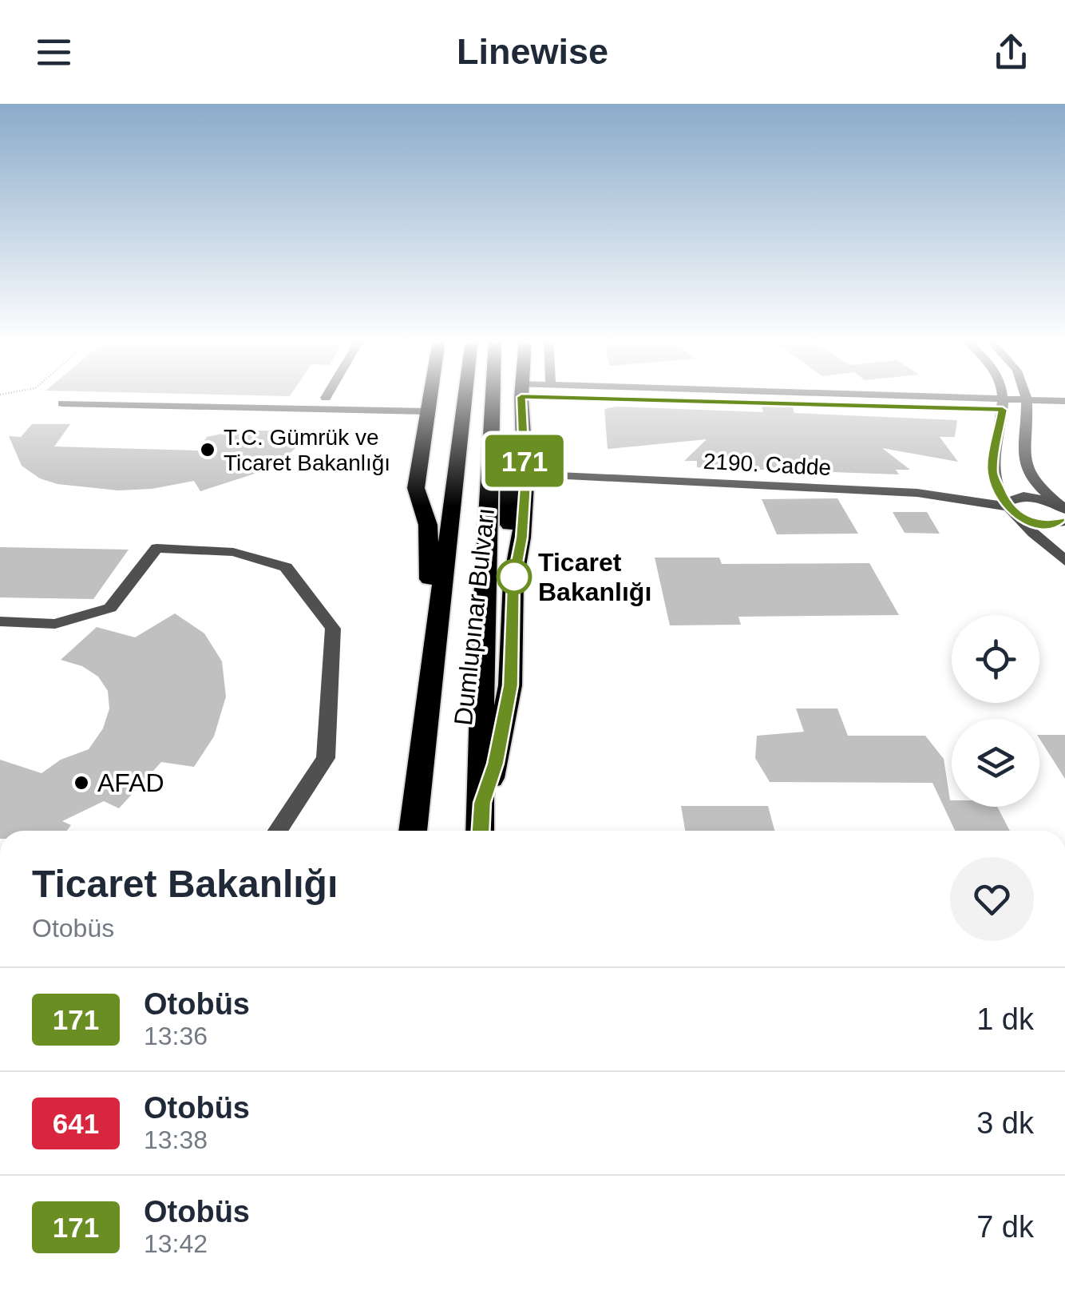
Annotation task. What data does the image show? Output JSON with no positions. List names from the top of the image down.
{
  "streets": {
    "highway": ["Dumlupınar Bulvarı"],
    "street": ["2190. Cadde"]
  },
  "crossings": [
    ["2190. Cadde", "Dumlupınar Bulvarı"]
  ],
  "places": ["T.C. Gümrük ve Ticaret Bakanlığı", "Ticaret Bakanlığı", "AFAD"],
  "lines": ["bus line 171"],
  "page": {
    "header": "Linewise",
    "on_map": "171",
    "heading": ["Ticaret Bakanlığı", "Otobüs"],
    "list": [
      {
        "mark": "171",
        "name": "Otobüs",
        "note": "13:36",
        "value": "1 dk"
      },
      {
        "mark": "641",
        "name": "Otobüs",
        "note": "13:38",
        "value": "3 dk"
      },
      {
        "mark": "171",
        "name": "Otobüs",
        "note": "13:42",
        "value": "7 dk"
      }
    ]
  }
}
